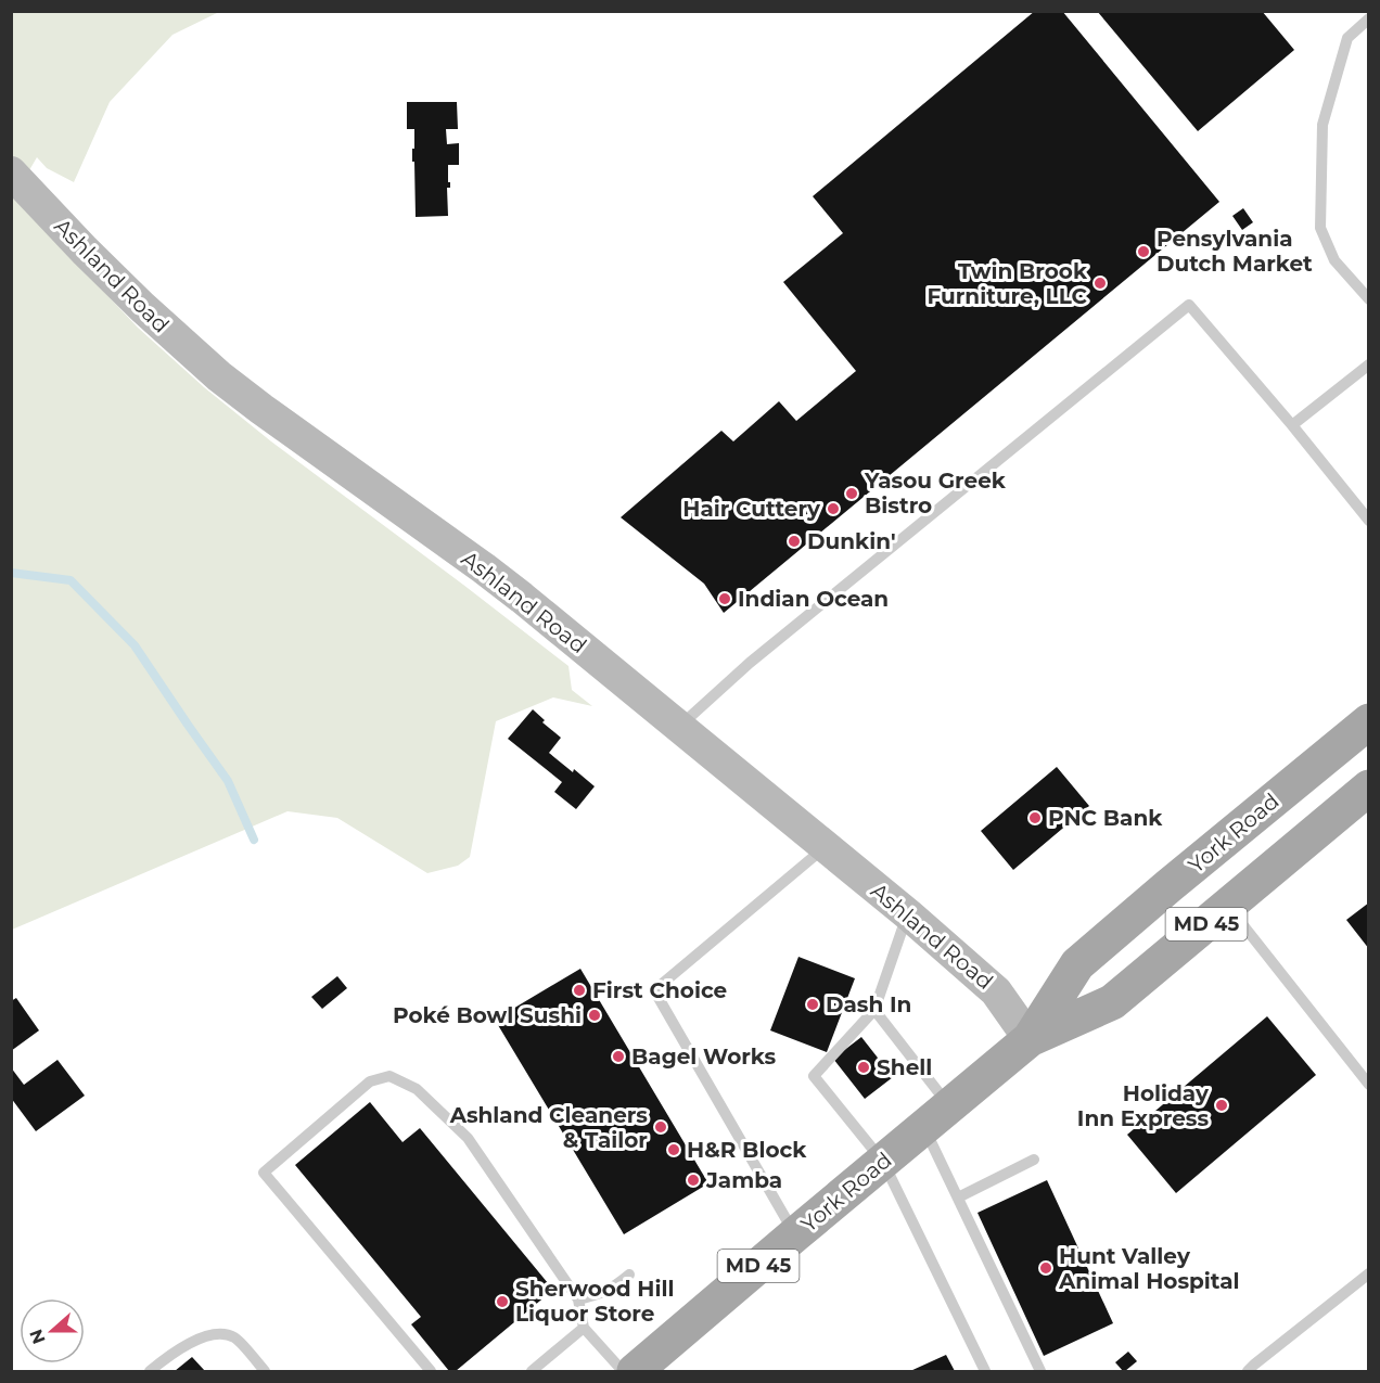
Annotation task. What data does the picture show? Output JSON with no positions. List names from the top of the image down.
{
  "streets": {
    "main road": ["Ashland Road", "York Road", "MD 45"]
  },
  "crossings": [
    ["Ashland Road", "York Road"]
  ],
  "places": [
    "Pensylvania Dutch Market",
    "Twin Brook Furniture, LLC",
    "Yasou Greek Bistro",
    "Hair Cuttery",
    "Dunkin'",
    "Indian Ocean",
    "PNC Bank",
    "First Choice",
    "Dash In",
    "Poké Bowl Sushi",
    "Bagel Works",
    "Shell",
    "Holiday Inn Express",
    "Ashland Cleaners & Tailor",
    "H&R Block",
    "Jamba",
    "Hunt Valley Animal Hospital",
    "Sherwood Hill Liquor Store"
  ],
  "north": "left"
}
